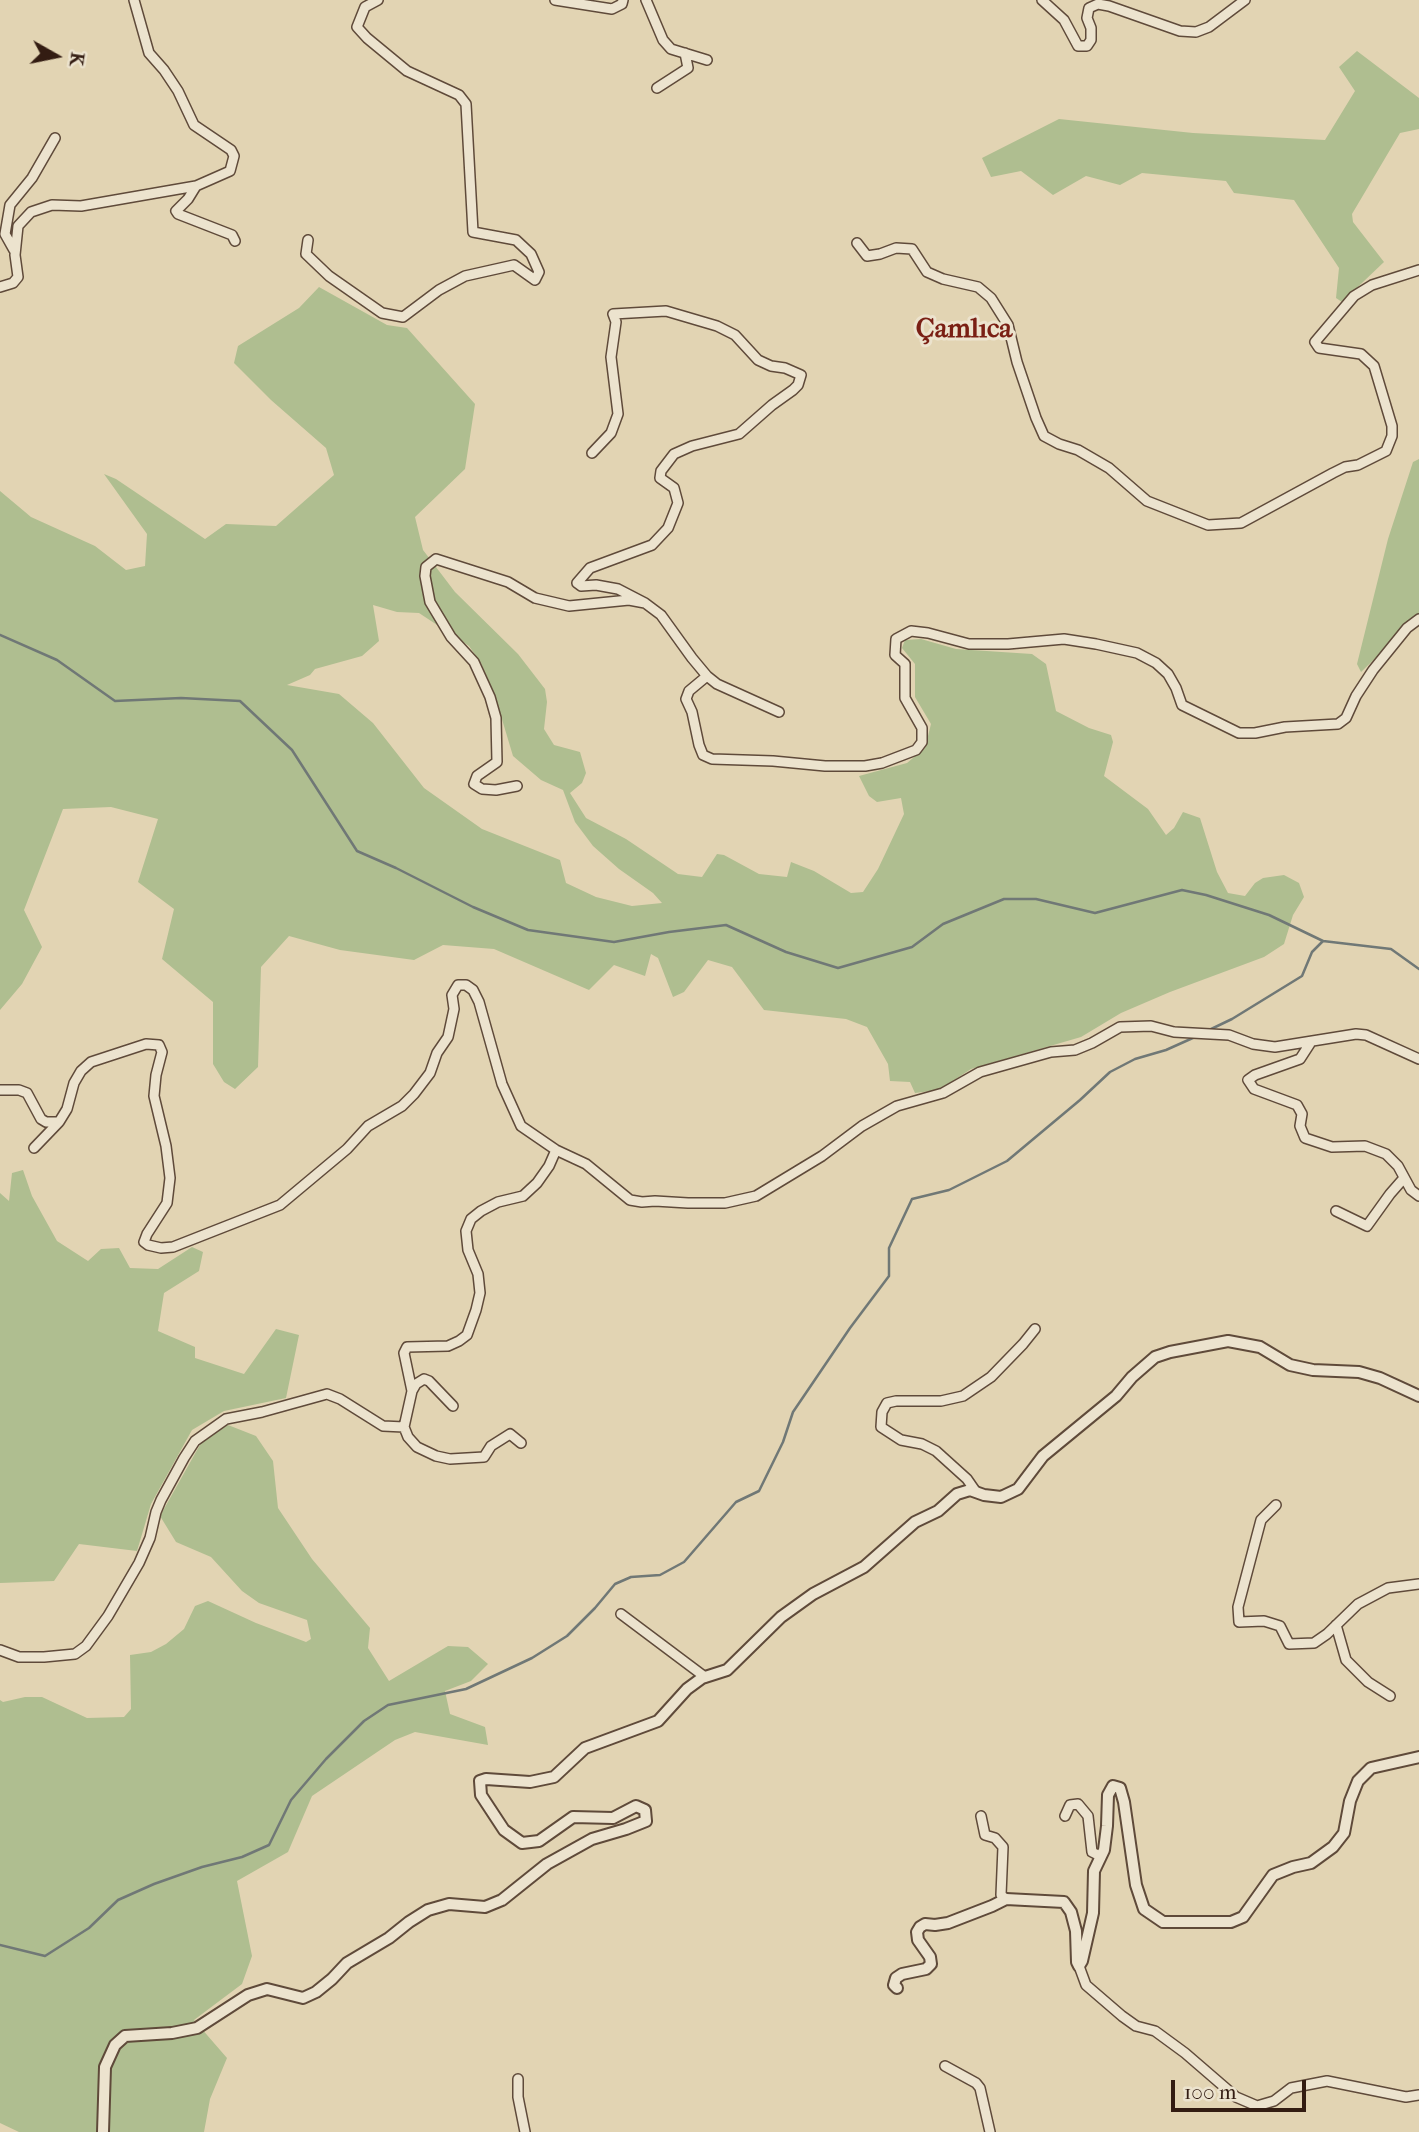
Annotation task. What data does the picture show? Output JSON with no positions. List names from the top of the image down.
{
  "districts": ["Çamlıca"],
  "scale_bar": "100 m",
  "north": "right"
}
